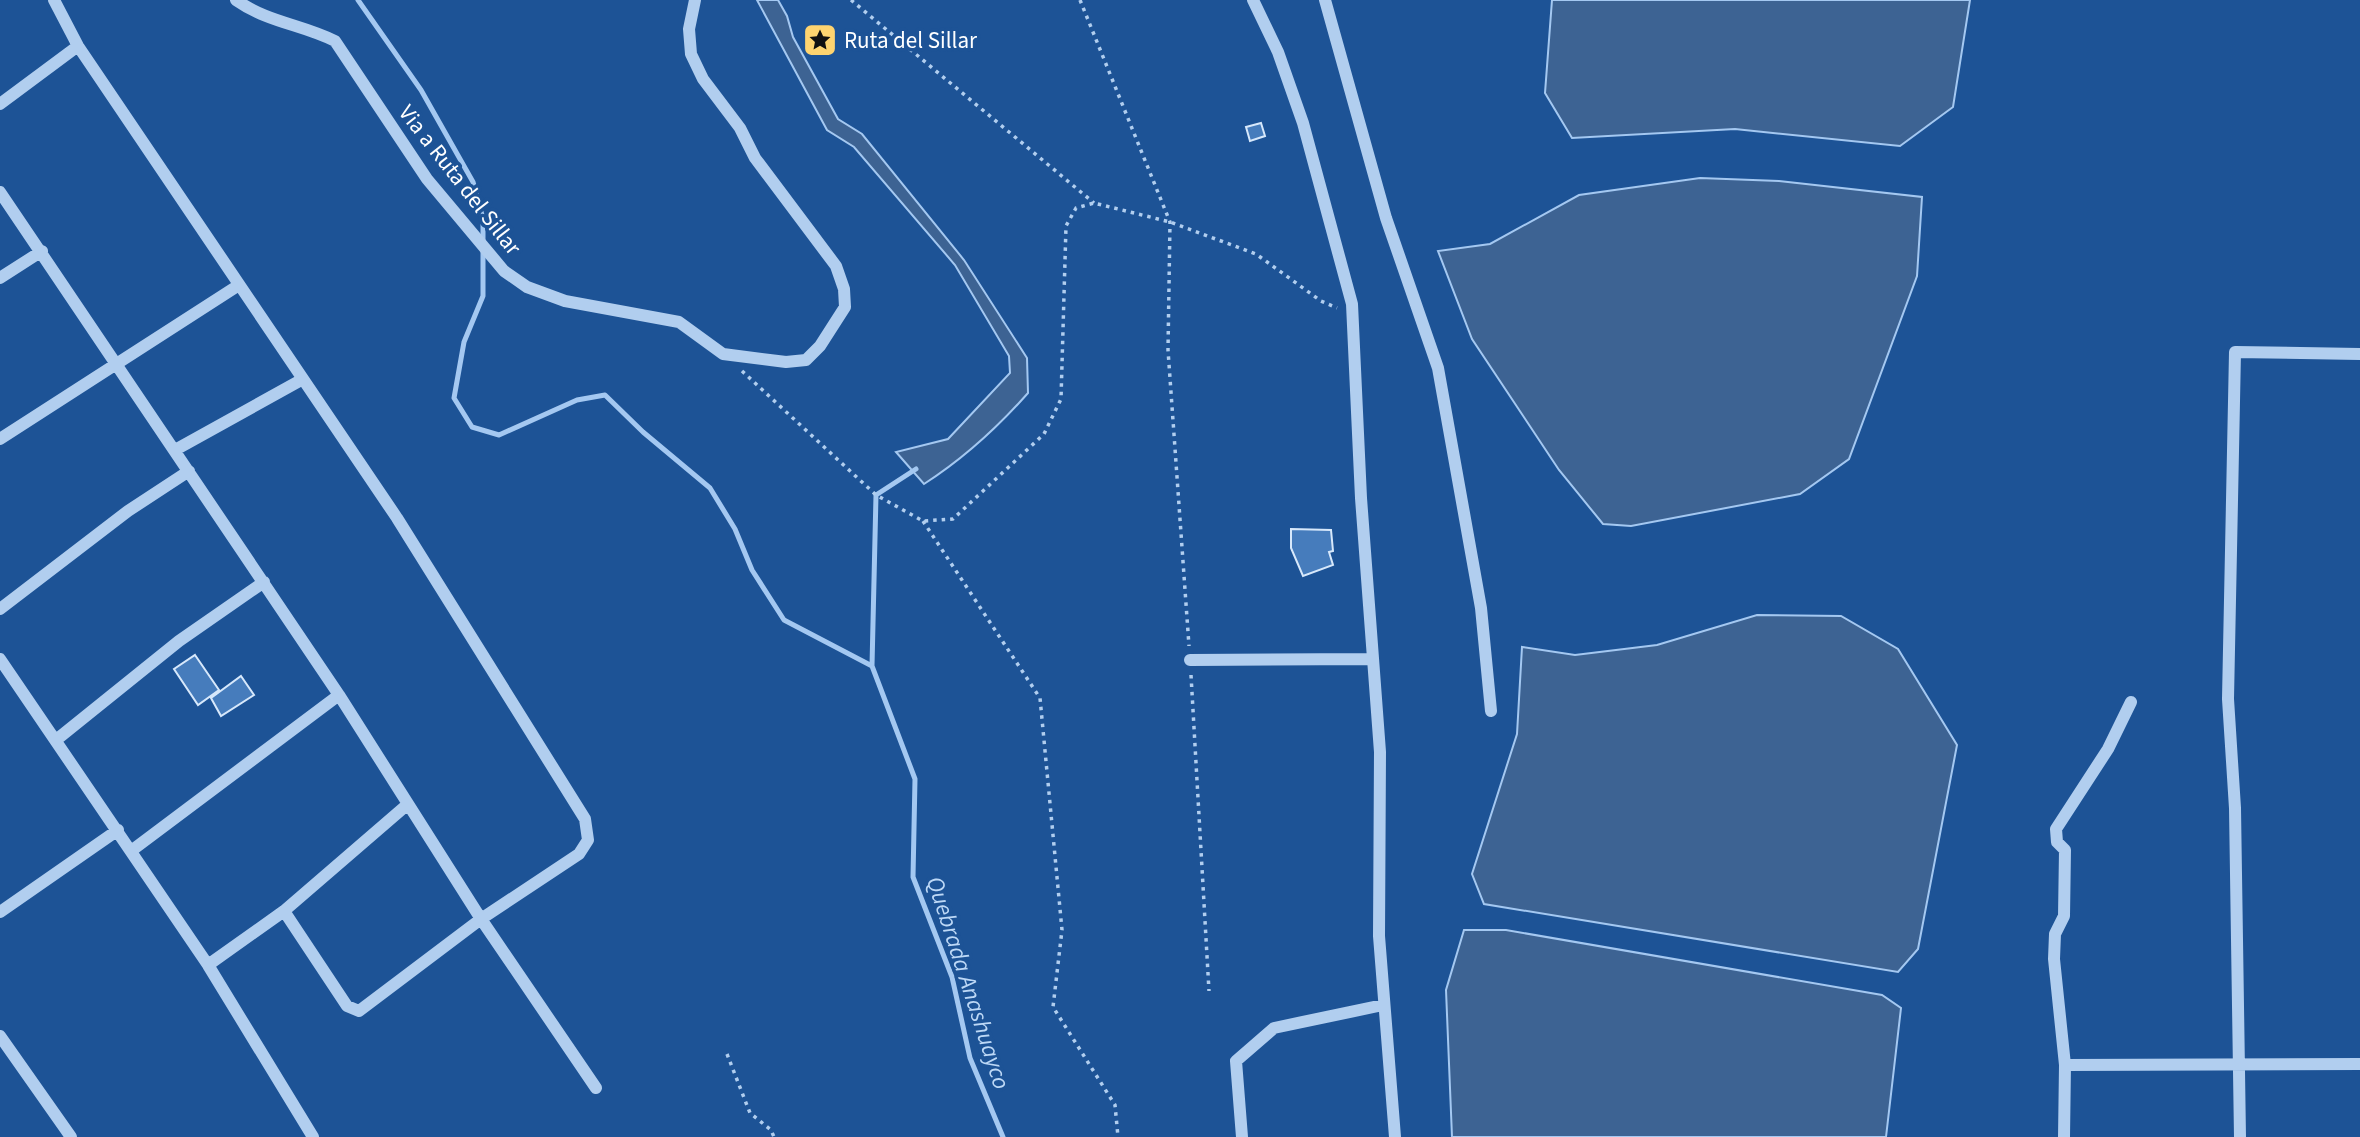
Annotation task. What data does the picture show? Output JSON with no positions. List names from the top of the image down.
{
  "streets": {
    "street": ["Via a Ruta del Sillar"]
  },
  "water": ["Quebrada Anashuayco"],
  "places": {
    "place": ["Ruta del Sillar"]
  }
}
